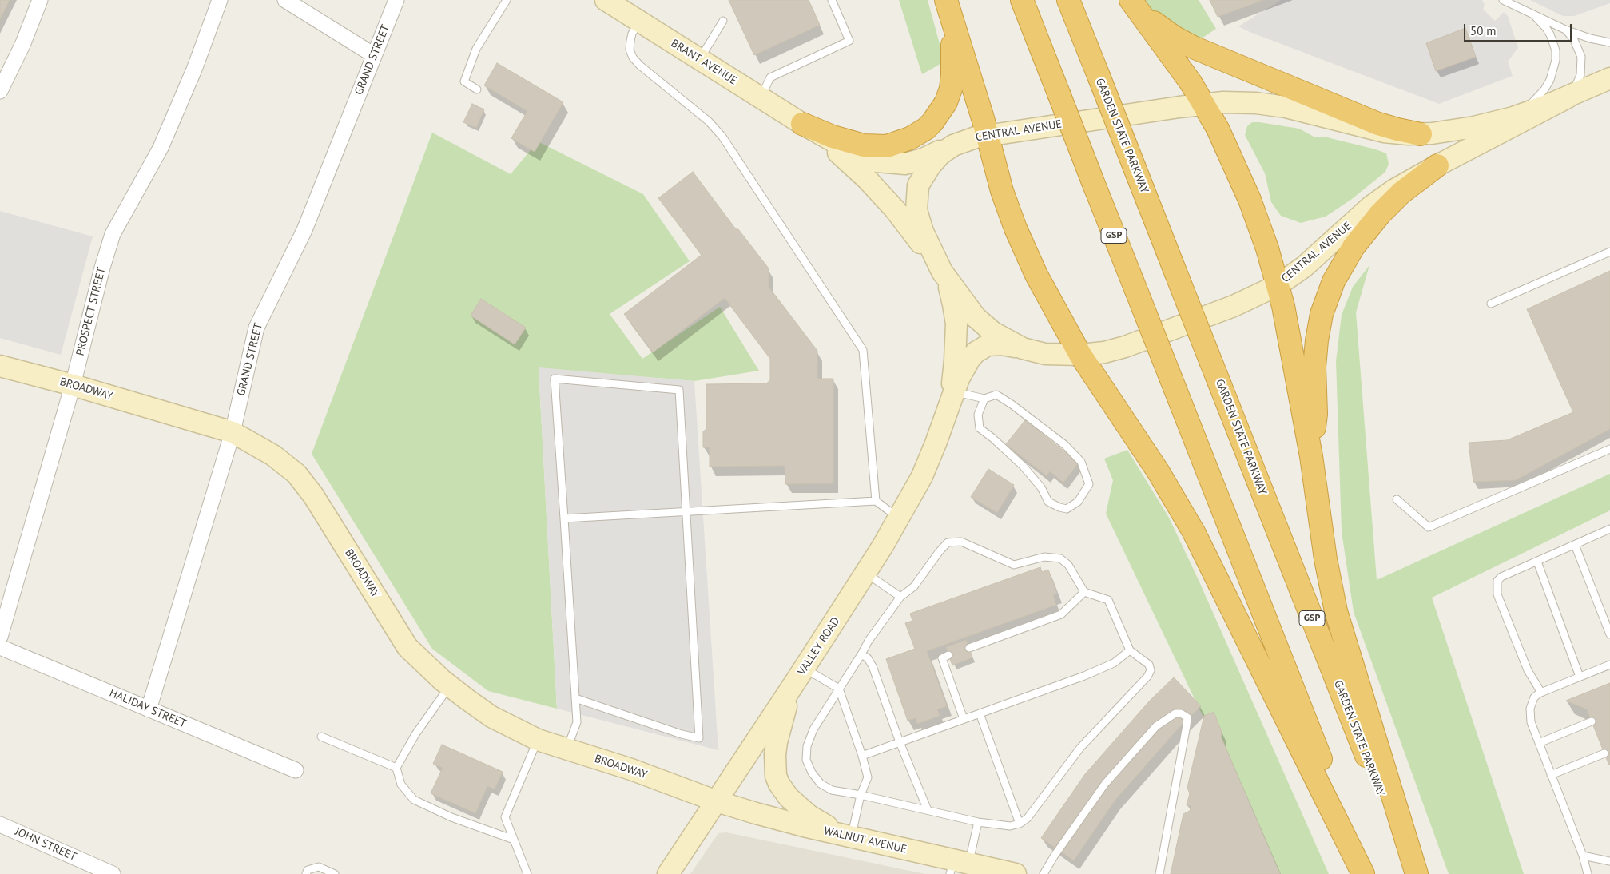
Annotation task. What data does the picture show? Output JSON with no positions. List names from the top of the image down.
{
  "streets": {
    "highway": ["GARDEN STATE PARKWAY", "GSP"],
    "main road": [
      "BRANT AVENUE",
      "CENTRAL AVENUE",
      "BROADWAY",
      "VALLEY ROAD",
      "WALNUT AVENUE"
    ],
    "street": [
      "GRAND STREET",
      "PROSPECT STREET",
      "HALIDAY STREET",
      "JOHN STREET"
    ]
  },
  "crossings": [
    ["GRAND STREET", "BROADWAY"],
    ["GRAND STREET", "HALIDAY STREET"],
    ["BRANT AVENUE", "CENTRAL AVENUE"],
    ["BRANT AVENUE", "VALLEY ROAD"],
    ["CENTRAL AVENUE", "VALLEY ROAD"],
    ["PROSPECT STREET", "BROADWAY"],
    ["BROADWAY", "VALLEY ROAD"],
    ["BROADWAY", "WALNUT AVENUE"],
    ["VALLEY ROAD", "WALNUT AVENUE"]
  ],
  "scale_bar": "50 m"
}
